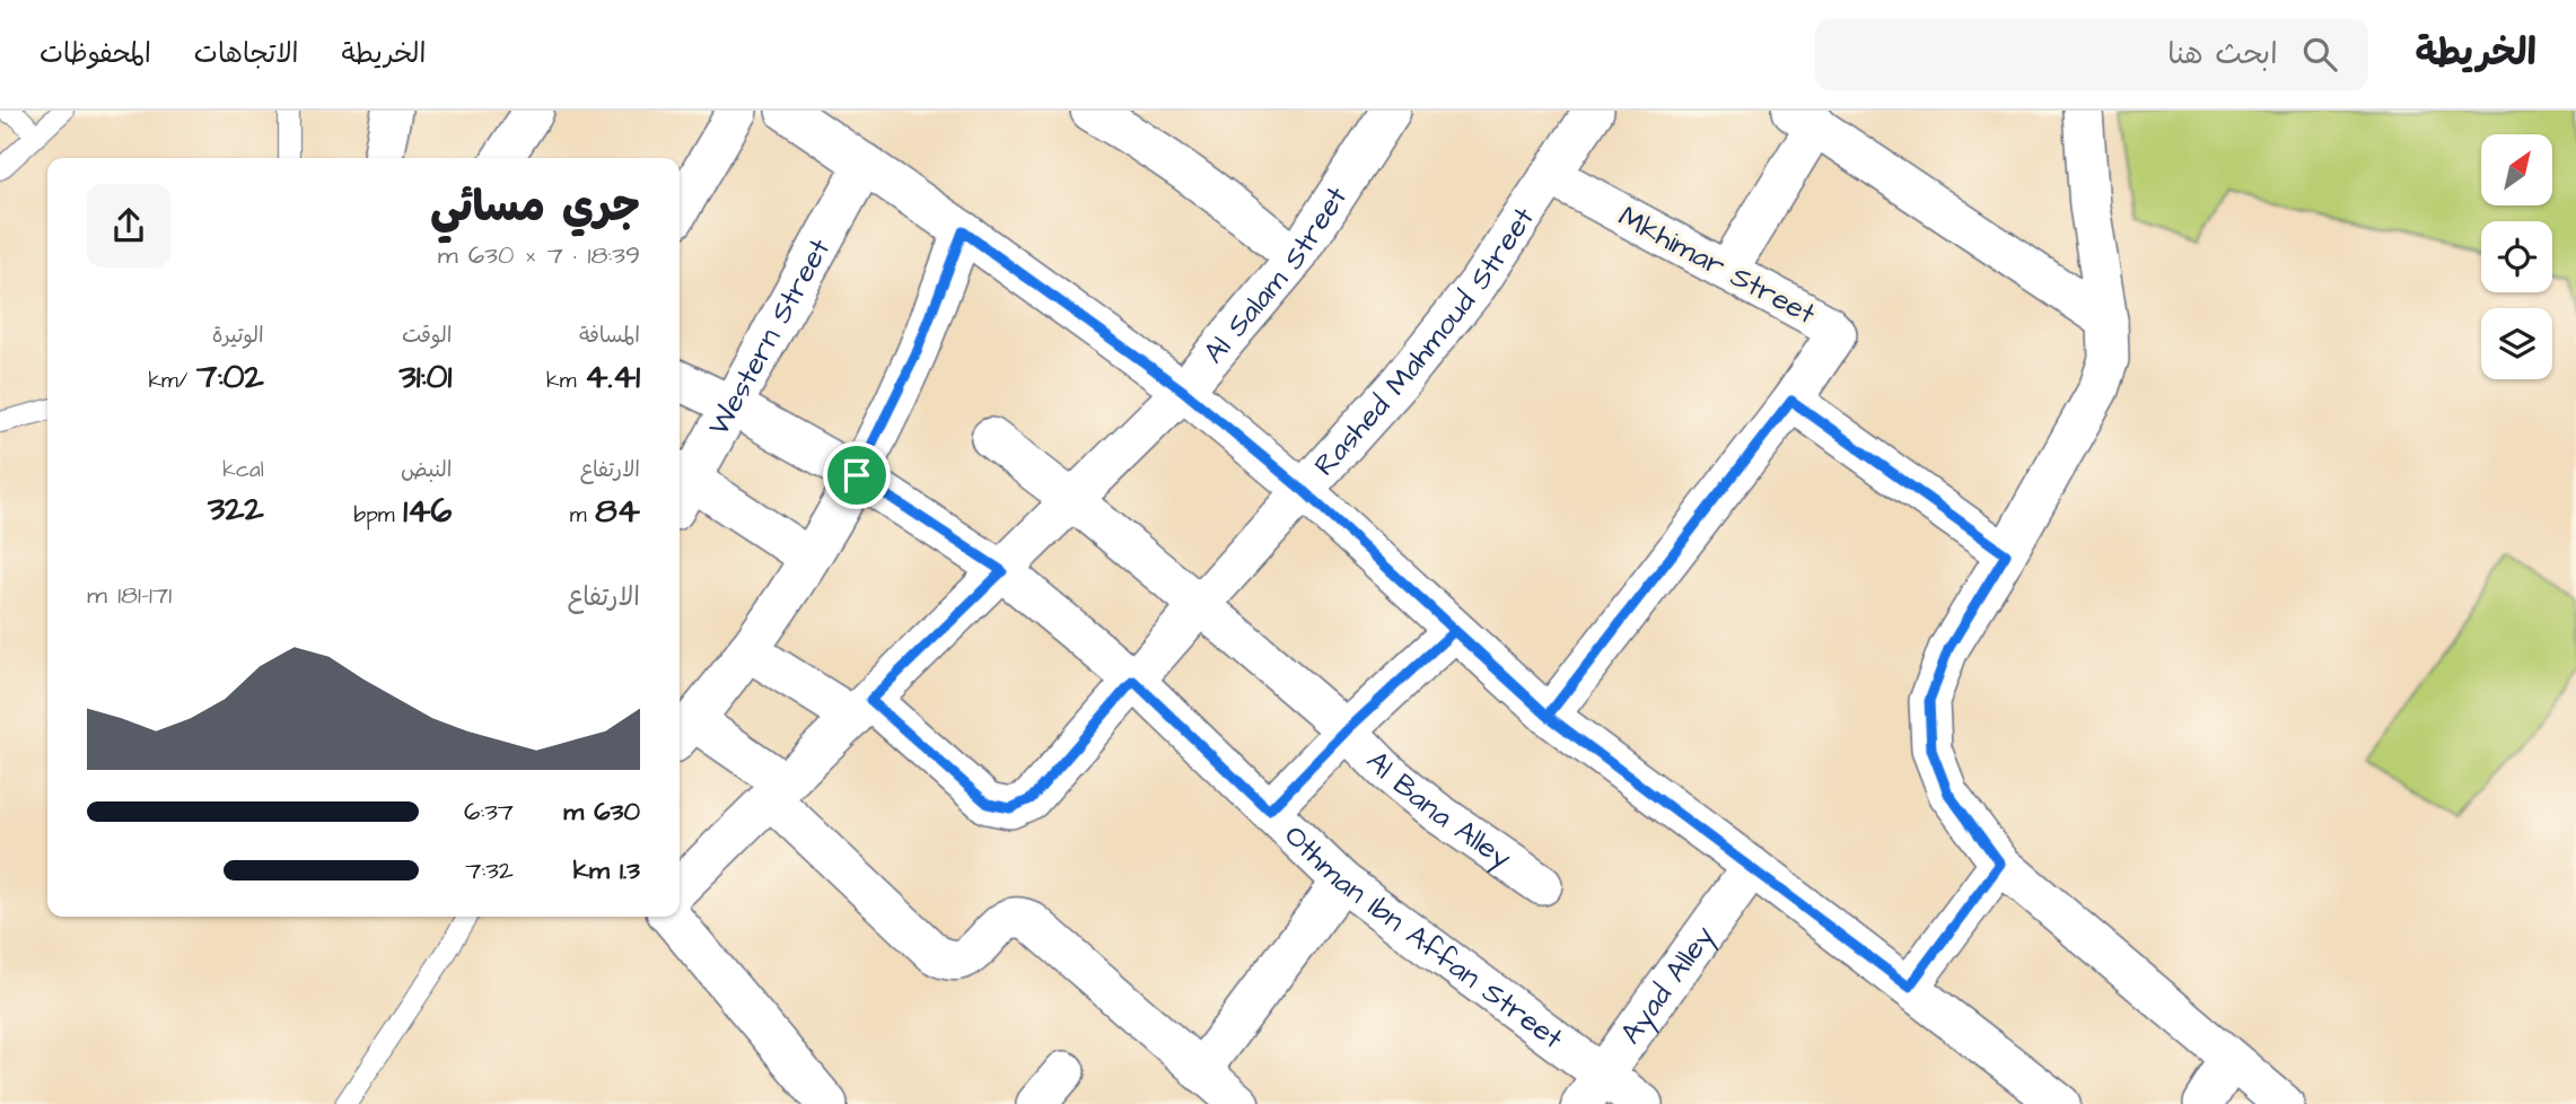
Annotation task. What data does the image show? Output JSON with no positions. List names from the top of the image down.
{
  "streets": {
    "street": [
      "Mkhimar Street",
      "Al Salam Street",
      "Western Street",
      "Rashed Mahmoud Street",
      "Al Bana Alley",
      "Othman Ibn Affan Street",
      "Ayad Alley"
    ]
  },
  "crossings": [
    ["Mkhimar Street", "Rashed Mahmoud Street"],
    ["Al Salam Street", "Rashed Mahmoud Street"],
    ["Al Salam Street", "Al Bana Alley"],
    ["Al Salam Street", "Othman Ibn Affan Street"],
    ["Western Street", "Othman Ibn Affan Street"],
    ["Rashed Mahmoud Street", "Al Bana Alley"],
    ["Rashed Mahmoud Street", "Othman Ibn Affan Street"],
    ["Othman Ibn Affan Street", "Ayad Alley"]
  ],
  "north": "top right",
  "page": {
    "header": "الخريطة",
    "search": "ابحث هنا",
    "nav": ["الخريطة", "الاتجاهات", "المحفوظات"],
    "heading": ["جري مسائي", "18:39 · 7 × 630 m"],
    "stats": [
      ["المسافة", "4.41 km"],
      ["الوقت", "31:01"],
      ["الوتيرة", "7:02 /km"],
      ["الارتفاع", "84 m"],
      ["النبض", "146 bpm"],
      ["kcal", "322"]
    ],
    "chart": ["الارتفاع", "171–181 m"],
    "list": [
      {
        "name": "630 m",
        "note": "6:37"
      },
      {
        "name": "1.3 km",
        "note": "7:32"
      }
    ]
  }
}
